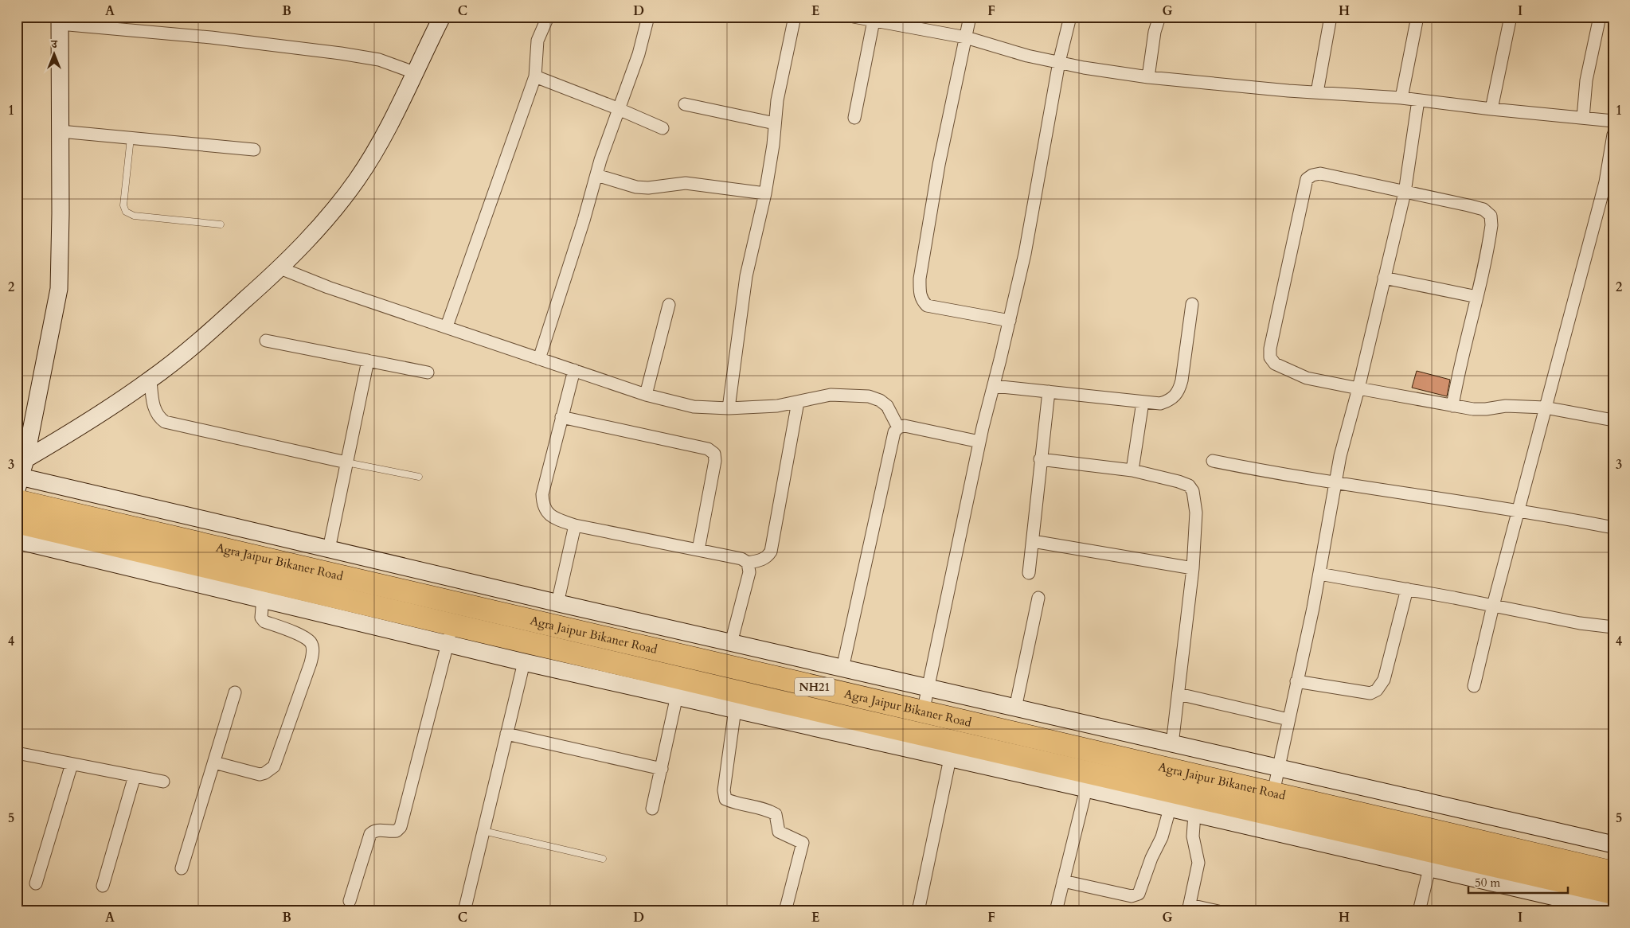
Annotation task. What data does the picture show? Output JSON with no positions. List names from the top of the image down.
{
  "streets": {
    "highway": ["Agra Jaipur Bikaner Road", "NH21"]
  },
  "scale_bar": "50 m",
  "north": "top",
  "grid": {
    "columns": [
      "A",
      "B",
      "C",
      "D",
      "E",
      "F",
      "G",
      "H",
      "I"
    ],
    "rows": [
      "1",
      "2",
      "3",
      "4",
      "5"
    ]
  }
}
